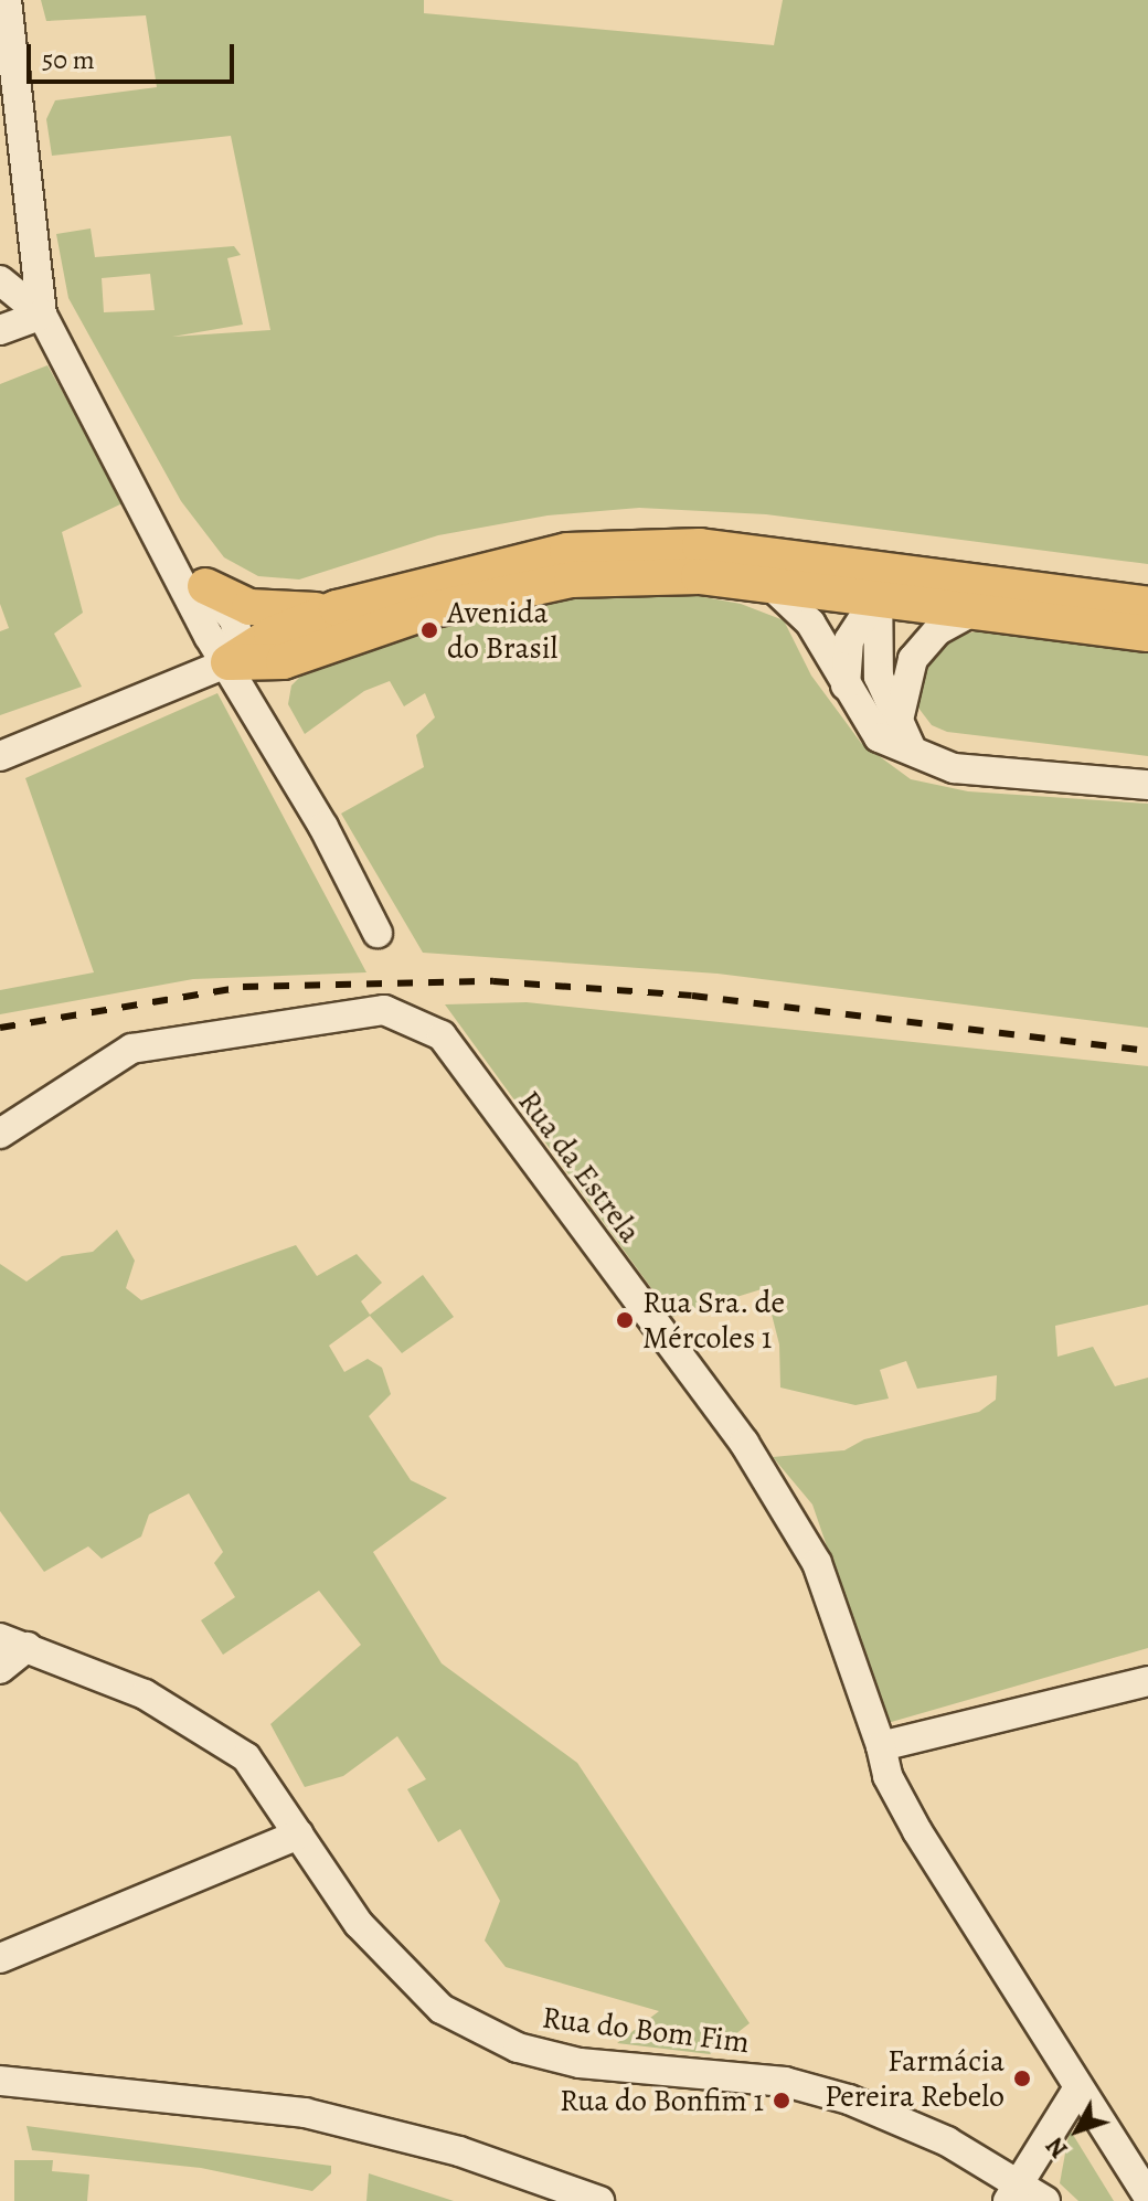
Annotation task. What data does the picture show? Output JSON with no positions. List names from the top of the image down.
{
  "streets": {
    "street": ["Rua da Estrela", "Rua do Bom Fim"]
  },
  "places": [
    "Avenida do Brasil",
    "Rua Sra. de Mércoles 1",
    "Farmácia Pereira Rebelo",
    "Rua do Bonfim 1"
  ],
  "scale_bar": "50 m",
  "north": "bottom left"
}
